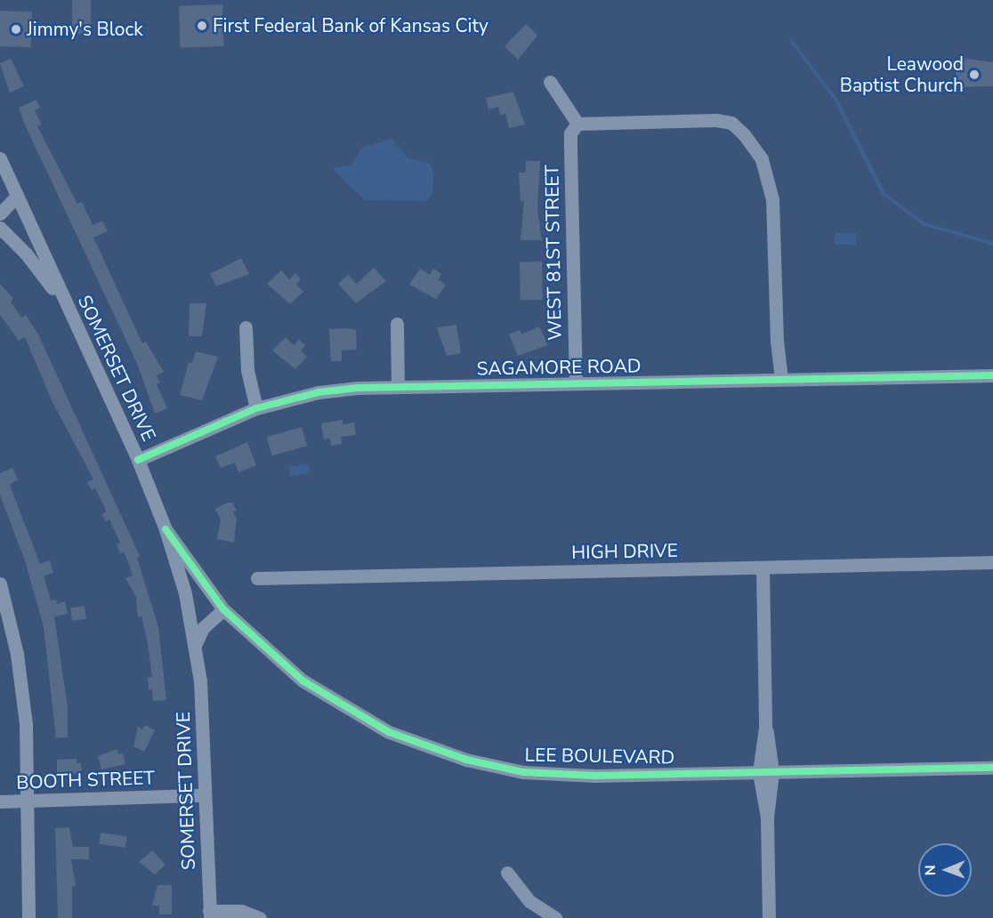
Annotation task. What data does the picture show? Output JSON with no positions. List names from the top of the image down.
{
  "streets": {
    "street": [
      "WEST 81ST STREET",
      "SAGAMORE ROAD",
      "SOMERSET DRIVE",
      "HIGH DRIVE",
      "LEE BOULEVARD",
      "BOOTH STREET"
    ]
  },
  "crossings": [
    ["WEST 81ST STREET", "SAGAMORE ROAD"],
    ["SAGAMORE ROAD", "SOMERSET DRIVE"],
    ["SOMERSET DRIVE", "LEE BOULEVARD"],
    ["SOMERSET DRIVE", "BOOTH STREET"]
  ],
  "places": ["First Federal Bank of Kansas City", "Jimmy's Block", "Leawood Baptist Church"],
  "north": "left"
}
